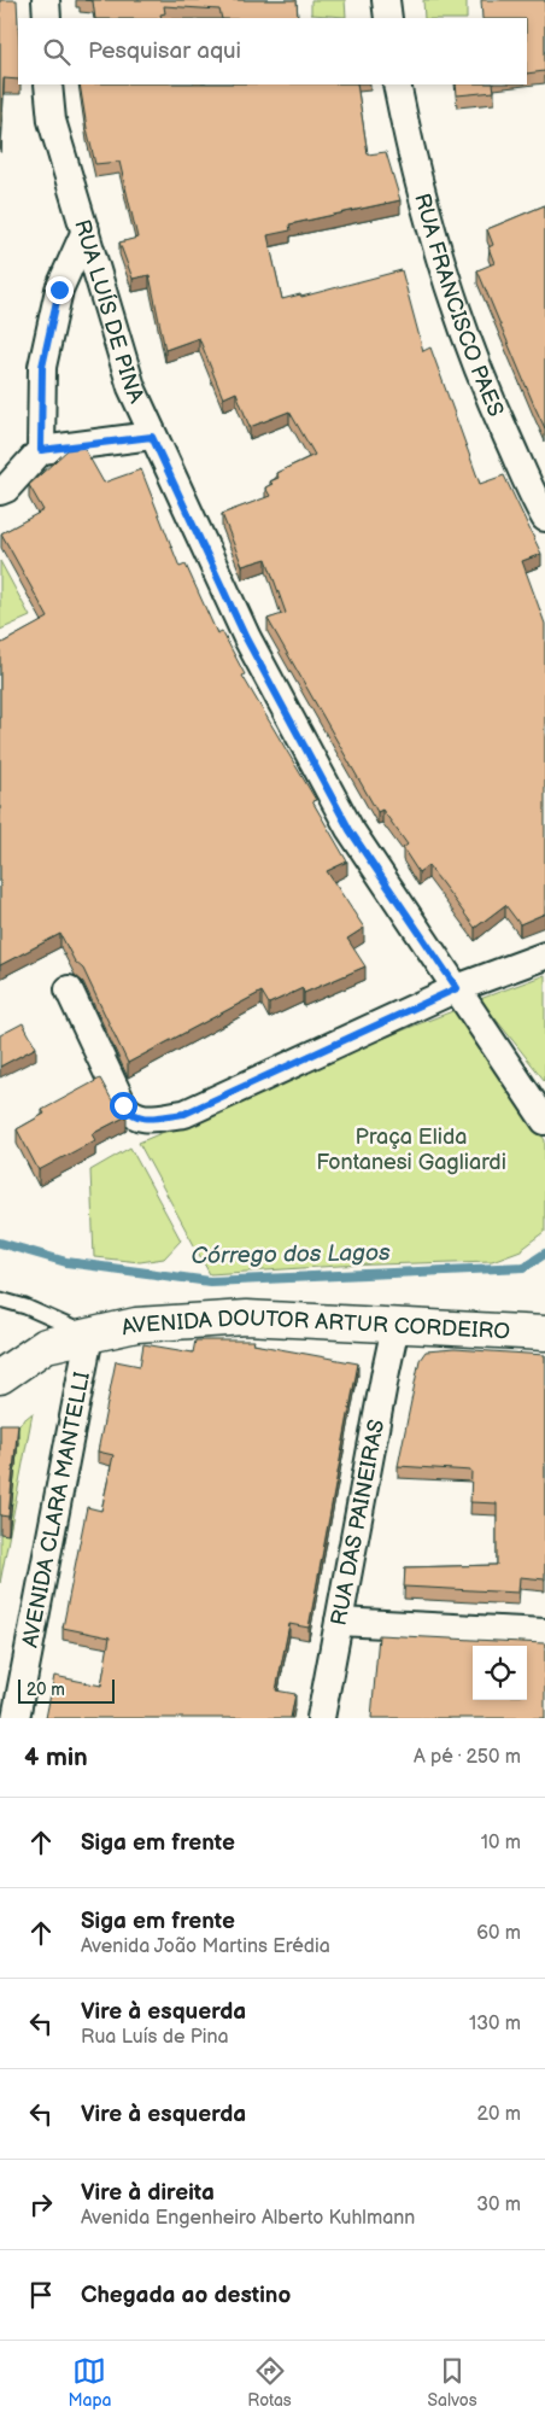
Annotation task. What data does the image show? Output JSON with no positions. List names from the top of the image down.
{
  "streets": {
    "street": [
      "RUA FRANCISCO PAES",
      "RUA LUÍS DE PINA",
      "AVENIDA DOUTOR ARTUR CORDEIRO",
      "AVENIDA CLARA MANTELLI",
      "RUA DAS PAINEIRAS"
    ]
  },
  "crossings": [
    ["AVENIDA DOUTOR ARTUR CORDEIRO", "AVENIDA CLARA MANTELLI"],
    ["AVENIDA DOUTOR ARTUR CORDEIRO", "RUA DAS PAINEIRAS"]
  ],
  "water": ["Córrego dos Lagos"],
  "parks": ["Praça Elida Fontanesi Gagliardi"],
  "scale_bar": "20 m",
  "page": {
    "search": "Pesquisar aqui",
    "scale": "20 m",
    "heading": ["4 min", "A pé · 250 m"],
    "list": [
      ["Siga em frente", "10 m"],
      ["Siga em frente", "Avenida João Martins Erédia", "60 m"],
      ["Vire à esquerda", "Rua Luís de Pina", "130 m"],
      ["Vire à esquerda", "20 m"],
      ["Vire à direita", "Avenida Engenheiro Alberto Kuhlmann", "30 m"],
      "Chegada ao destino"
    ],
    "nav": ["Mapa", "Rotas", "Salvos"]
  }
}
